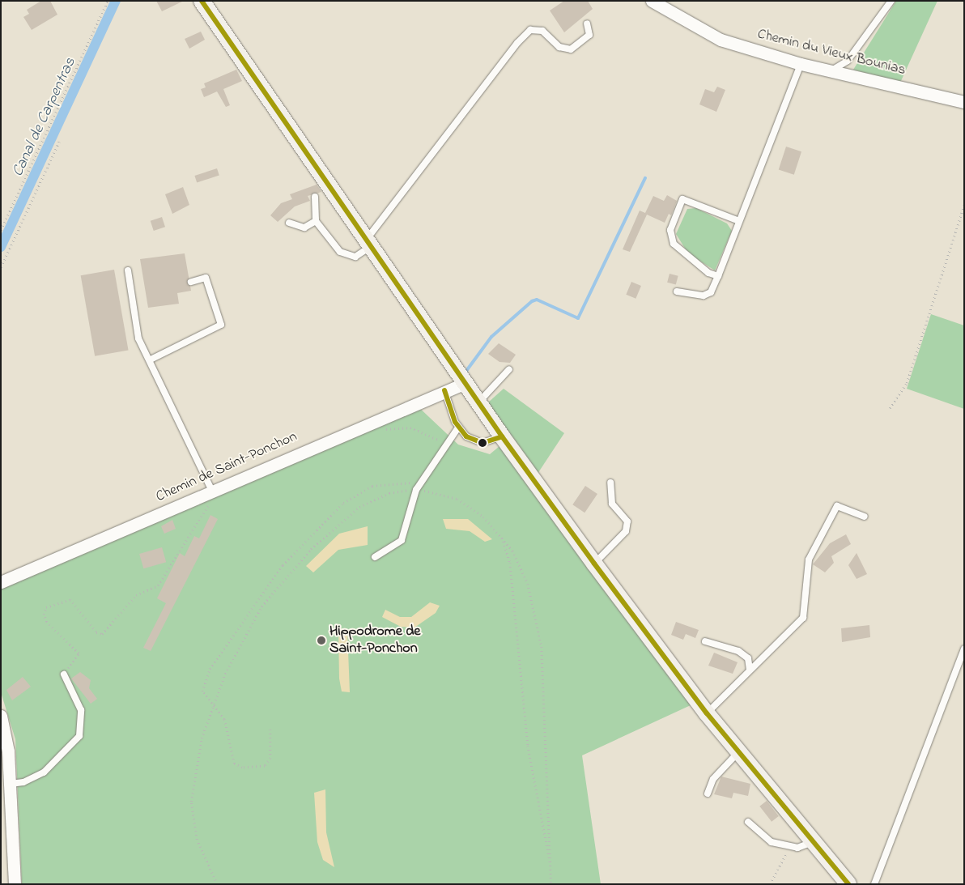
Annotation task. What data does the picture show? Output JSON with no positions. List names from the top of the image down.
{
  "streets": {
    "street": ["Chemin du Vieux Bounias", "Chemin de Saint-Ponchon"]
  },
  "water": ["Canal de Carpentras"],
  "places": ["Hippodrome de Saint-Ponchon"]
}
